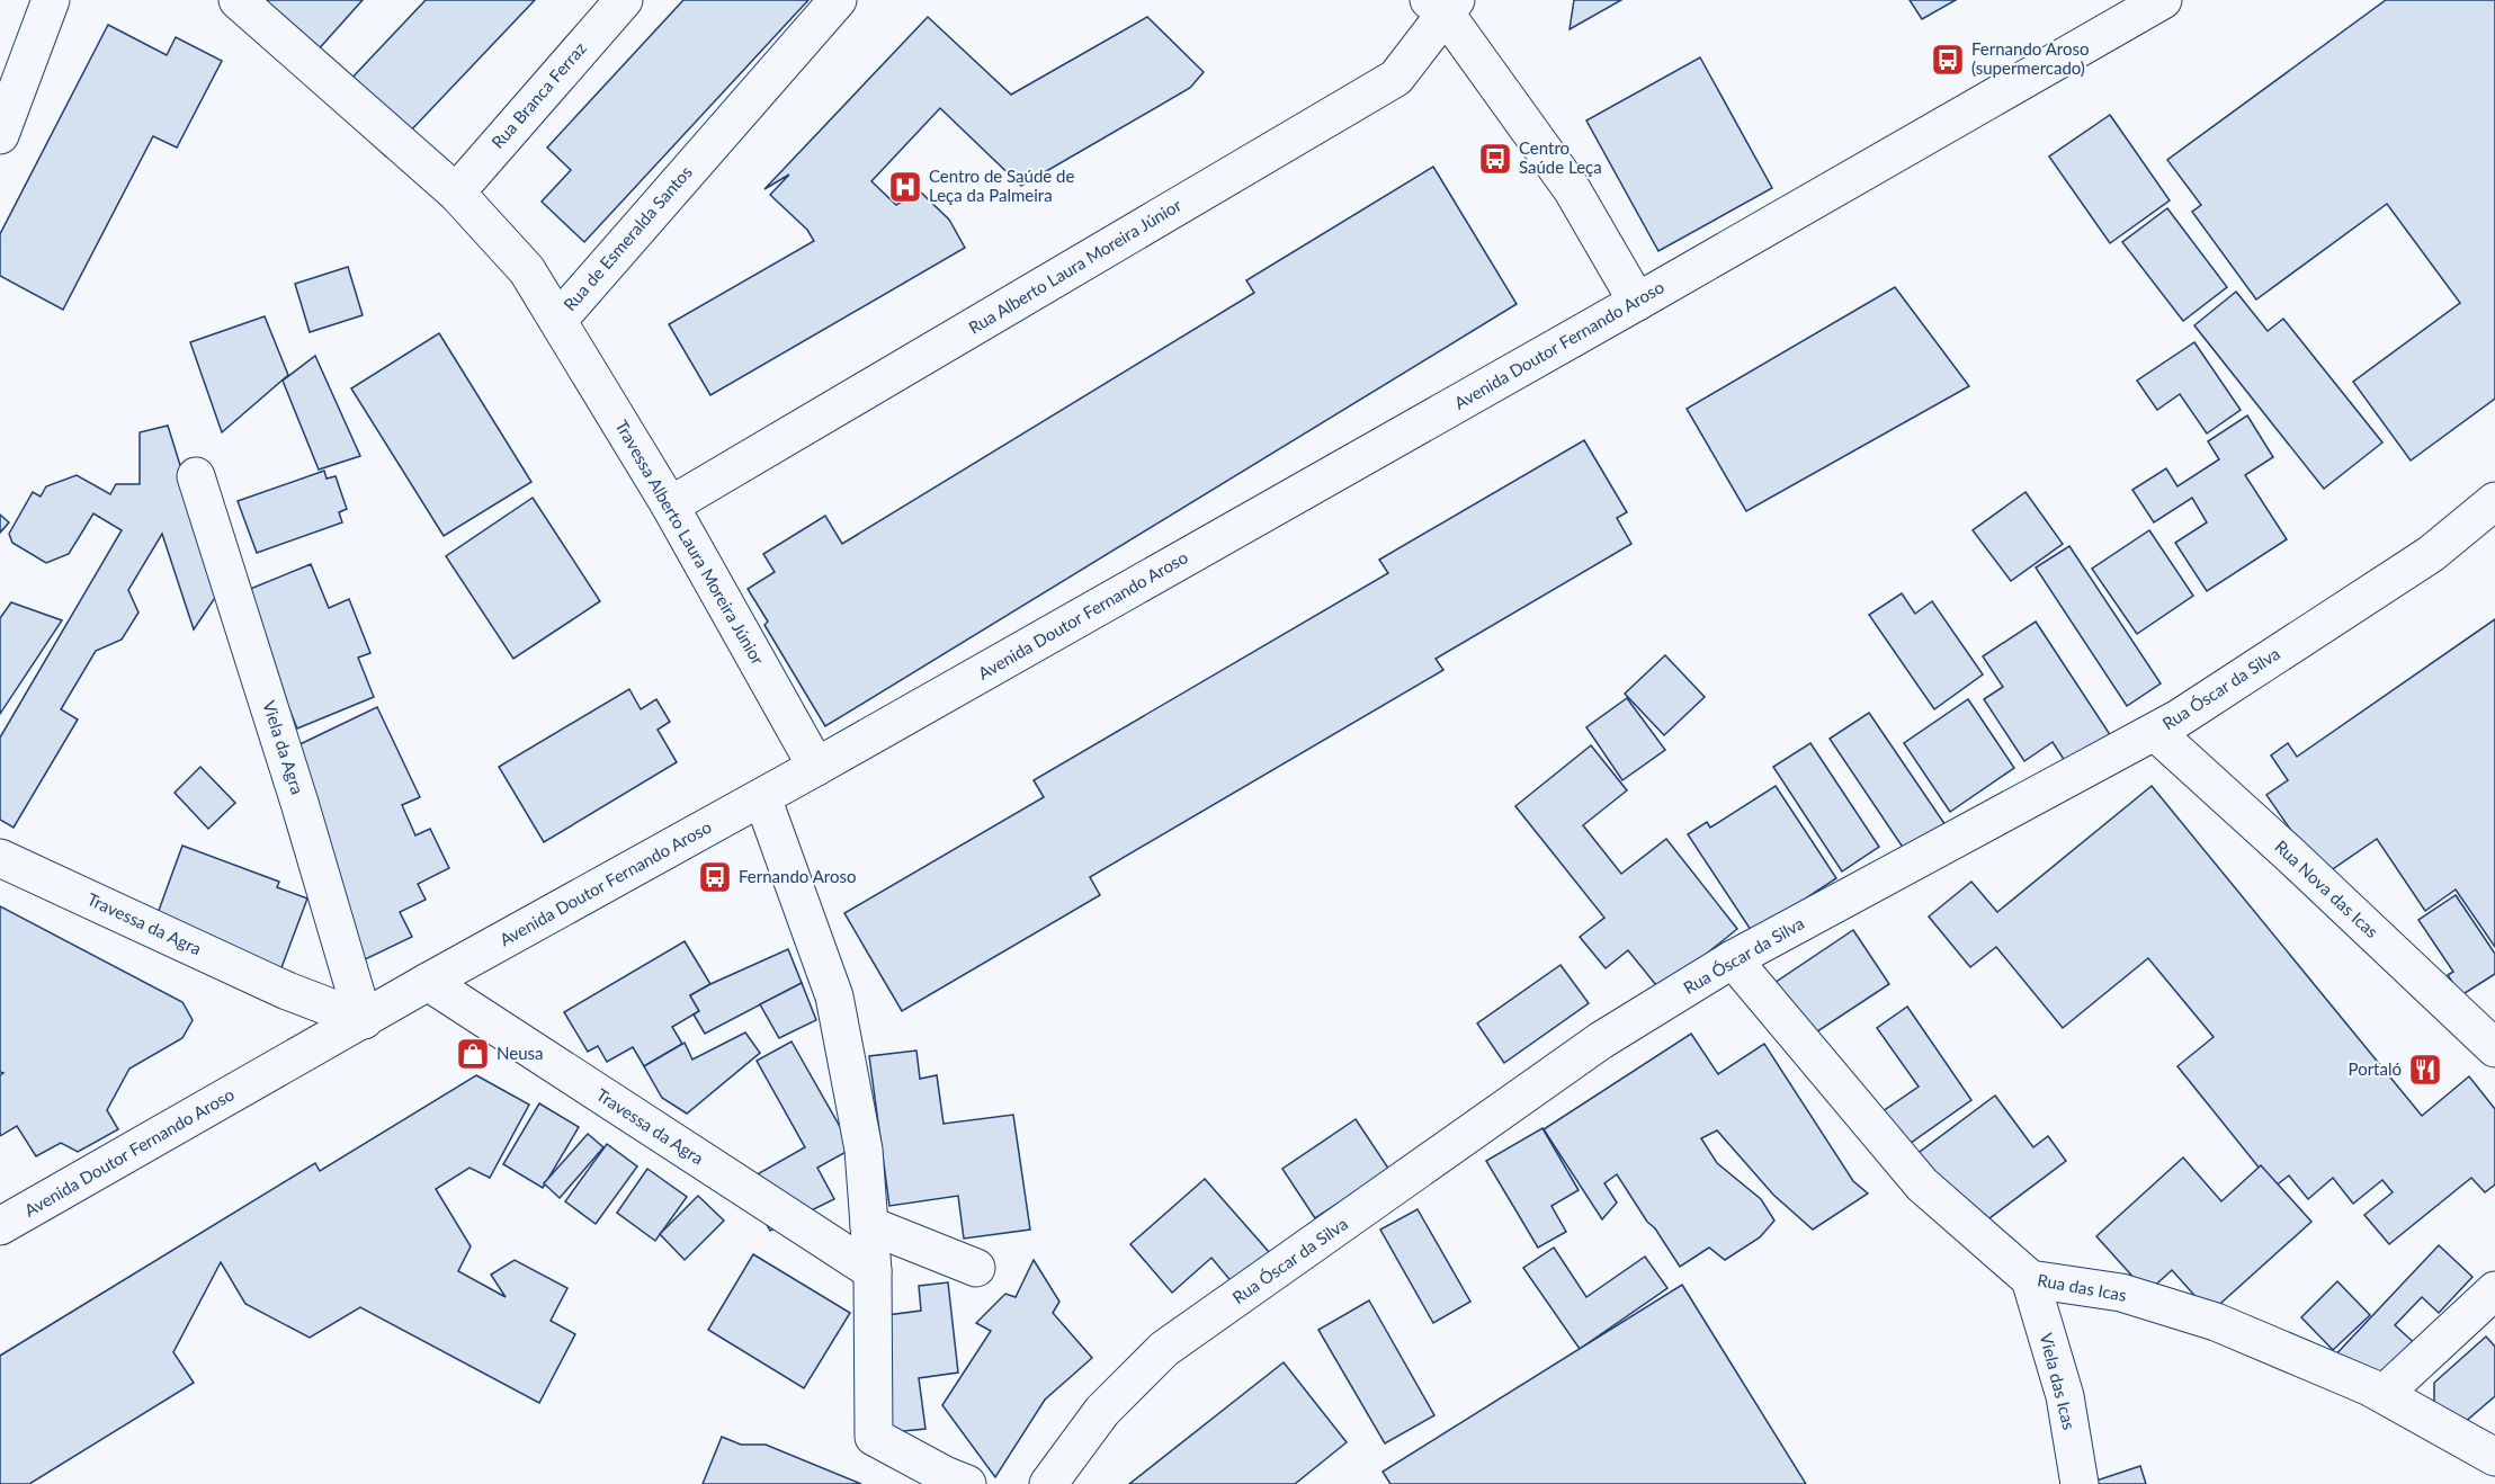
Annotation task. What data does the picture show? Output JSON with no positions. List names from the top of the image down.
{
  "streets": {
    "street": [
      "Rua Branca Ferraz",
      "Rua de Esmeralda Santos",
      "Rua Alberto Laura Moreira Júnior",
      "Avenida Doutor Fernando Aroso",
      "Travessa Alberto Laura Moreira Júnior",
      "Rua Óscar da Silva",
      "Viela da Agra",
      "Rua Nova das Icas",
      "Travessa da Agra",
      "Rua das Icas",
      "Viela das Icas"
    ]
  },
  "crossings": [
    ["Rua Branca Ferraz", "Rua de Esmeralda Santos"],
    ["Rua de Esmeralda Santos", "Travessa Alberto Laura Moreira Júnior"],
    ["Rua Alberto Laura Moreira Júnior", "Travessa Alberto Laura Moreira Júnior"],
    ["Avenida Doutor Fernando Aroso", "Travessa Alberto Laura Moreira Júnior"],
    ["Avenida Doutor Fernando Aroso", "Viela da Agra"],
    ["Avenida Doutor Fernando Aroso", "Travessa da Agra"],
    ["Rua Óscar da Silva", "Rua Nova das Icas"],
    ["Rua Óscar da Silva", "Rua das Icas"],
    ["Viela da Agra", "Travessa da Agra"],
    ["Rua das Icas", "Viela das Icas"]
  ],
  "places": {
    "bus stop": ["Fernando Aroso (supermercado)", "Centro Saúde Leça", "Fernando Aroso"],
    "hospital": ["Centro de Saúde de Leça da Palmeira"],
    "shop": ["Neusa"],
    "restaurant": ["Portaló"]
  }
}
